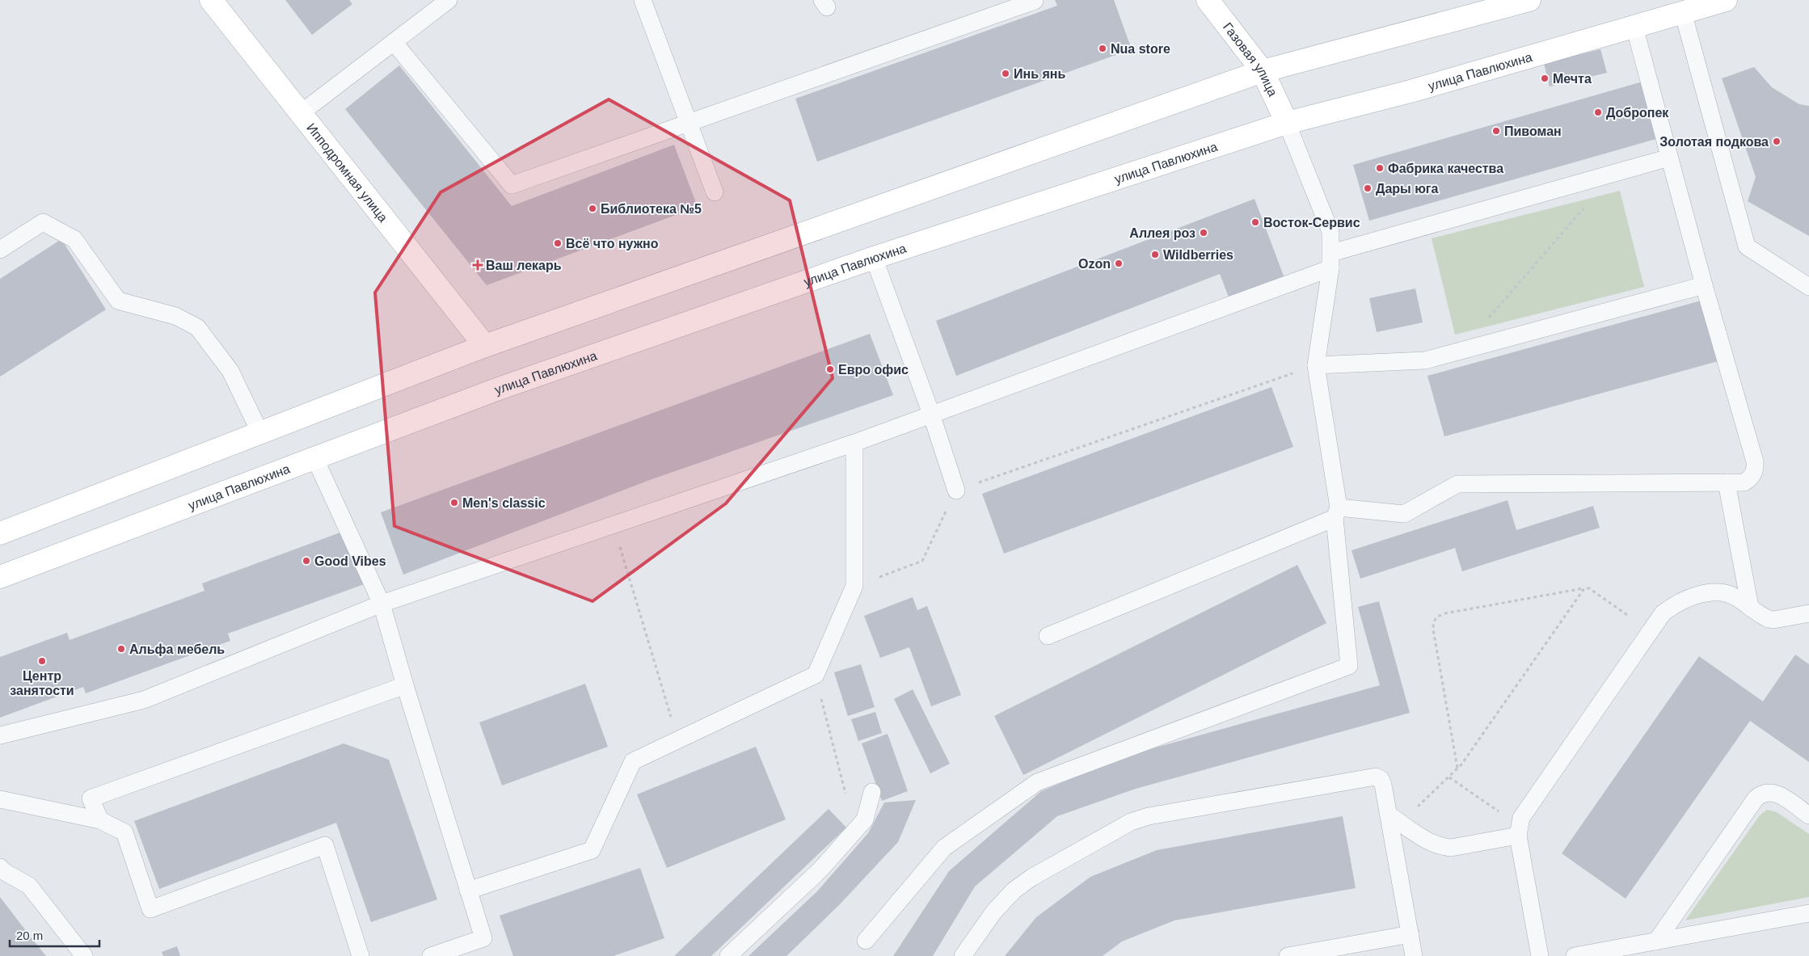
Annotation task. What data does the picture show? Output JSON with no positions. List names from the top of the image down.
{
  "streets": {
    "main road": ["Газовая улица", "улица Павлюхина", "Ипподромная улица"]
  },
  "crossings": [
    ["Газовая улица", "улица Павлюхина"]
  ],
  "places": {
    "other": [
      "Nua store",
      "Инь янь",
      "Мечта",
      "Добропек",
      "Пивоман",
      "Золотая подкова",
      "Фабрика качества",
      "Дары юга",
      "Библиотека №5",
      "Восток-Сервис",
      "Аллея роз",
      "Всё что нужно",
      "Wildberries",
      "Ozon",
      "Евро офис",
      "Men's classic",
      "Good Vibes",
      "Альфа мебель",
      "Центр занятости"
    ],
    "health": ["Ваш лекарь"]
  },
  "scale_bar": "20 m"
}
